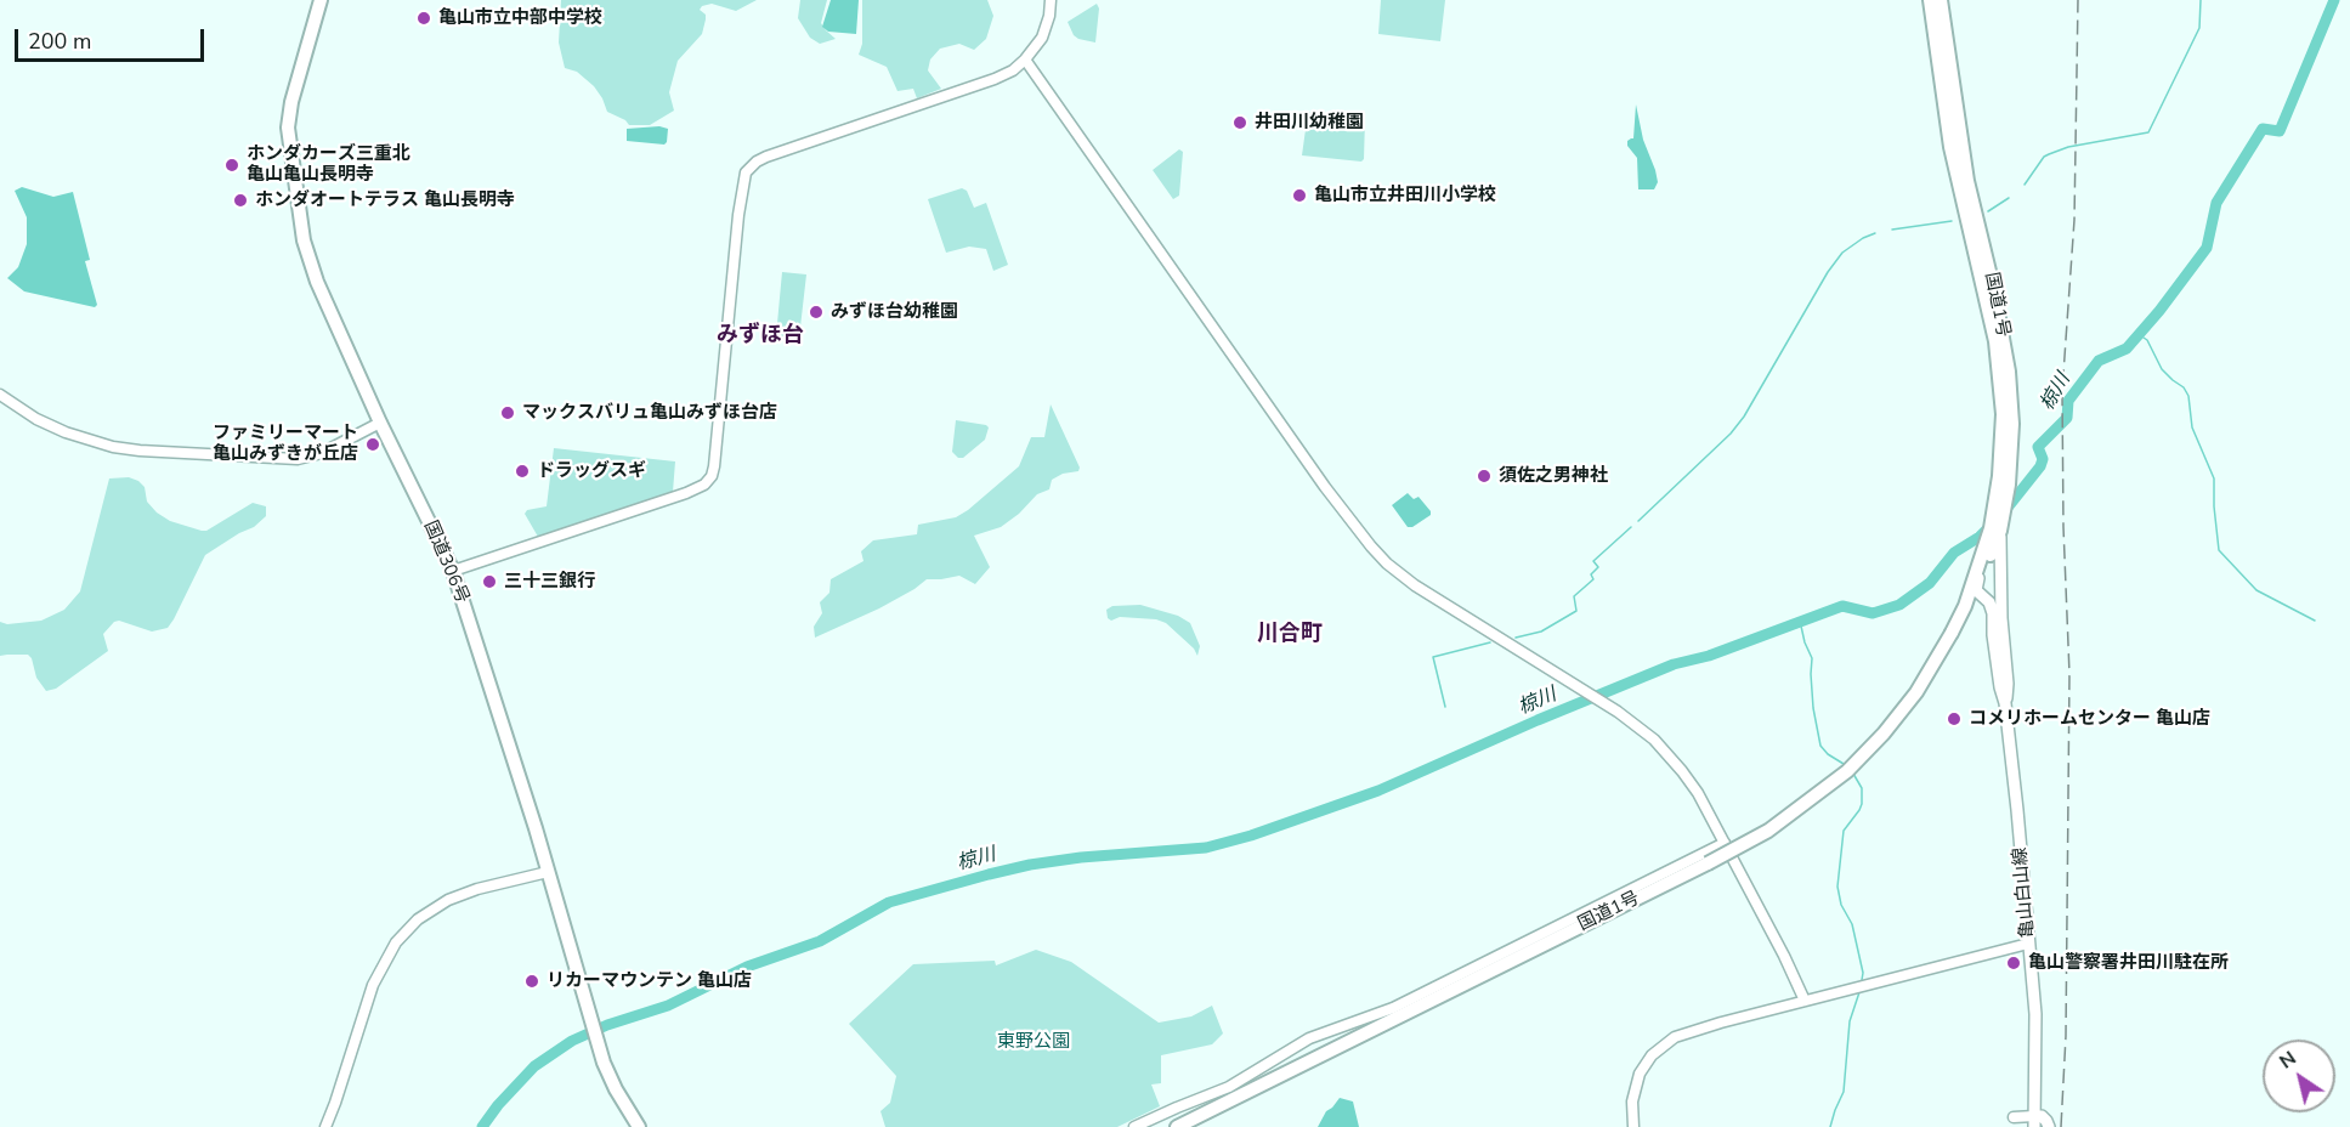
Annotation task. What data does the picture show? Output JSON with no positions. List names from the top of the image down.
{
  "streets": {
    "highway": ["国道1号", "国道306号"],
    "main road": ["亀山白山線"]
  },
  "crossings": [
    ["国道1号", "亀山白山線"]
  ],
  "districts": ["みずほ台", "川合町"],
  "water": ["椋川"],
  "parks": ["東野公園"],
  "places": [
    "亀山市立中部中学校",
    "井田川幼稚園",
    "ホンダカーズ三重北 亀山亀山長明寺",
    "亀山市立井田川小学校",
    "ホンダオートテラス 亀山長明寺",
    "みずほ台幼稚園",
    "マックスバリュ亀山みずほ台店",
    "ファミリーマート 亀山みずきが丘店",
    "ドラッグスギ",
    "須佐之男神社",
    "三十三銀行",
    "コメリホームセンター 亀山店",
    "亀山警察署井田川駐在所",
    "リカーマウンテン 亀山店"
  ],
  "scale_bar": "200 m",
  "north": "top left"
}
